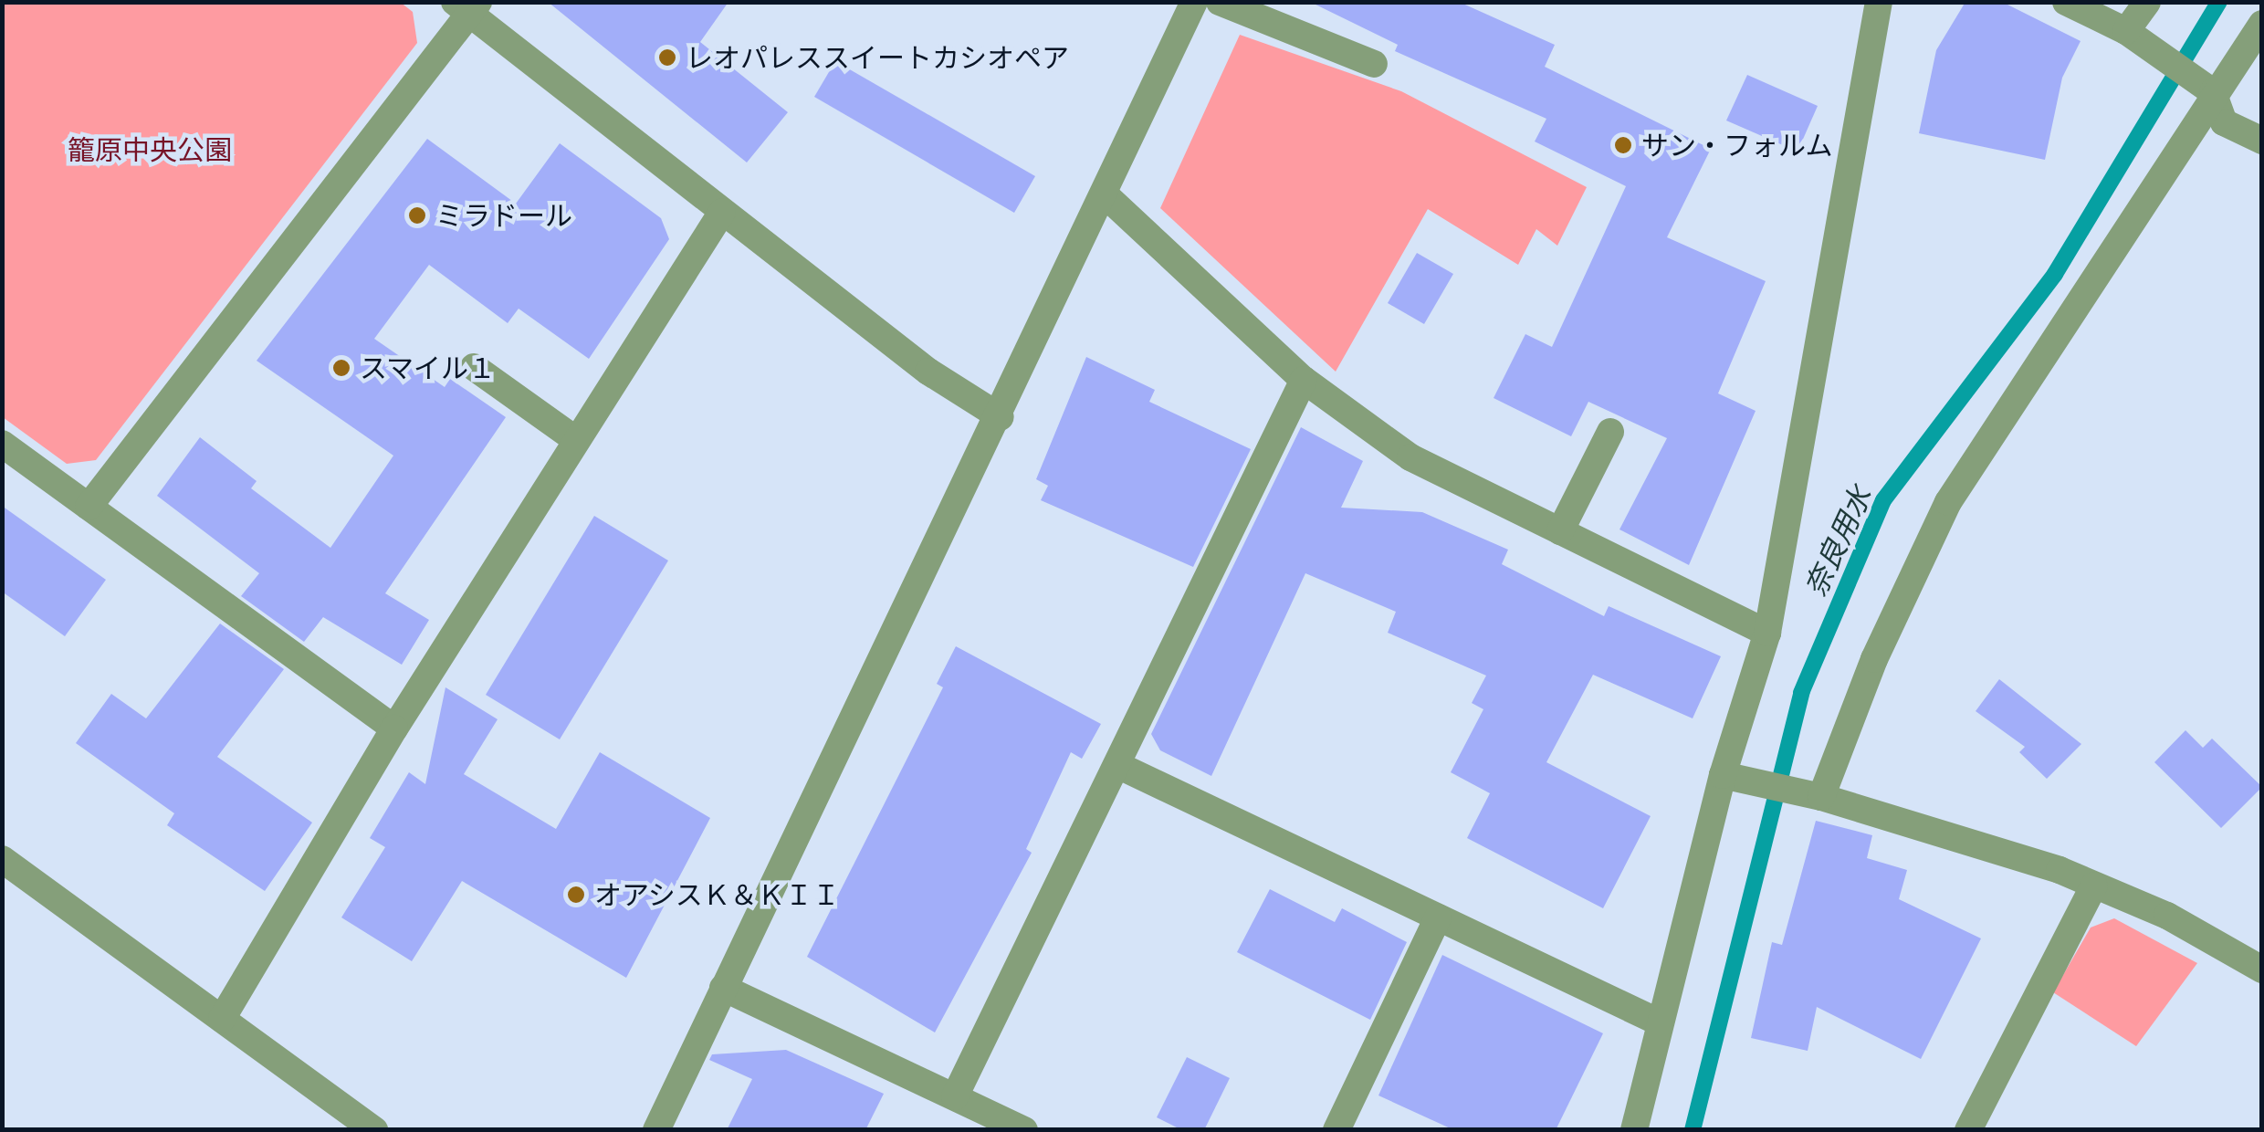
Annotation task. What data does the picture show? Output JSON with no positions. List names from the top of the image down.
{
  "water": ["奈良用水"],
  "parks": ["籠原中央公園"],
  "places": [
    "レオパレススイートカシオペア",
    "サン・フォルム",
    "ミラドール",
    "スマイル１",
    "オアシスＫ＆ＫＩＩ"
  ]
}
